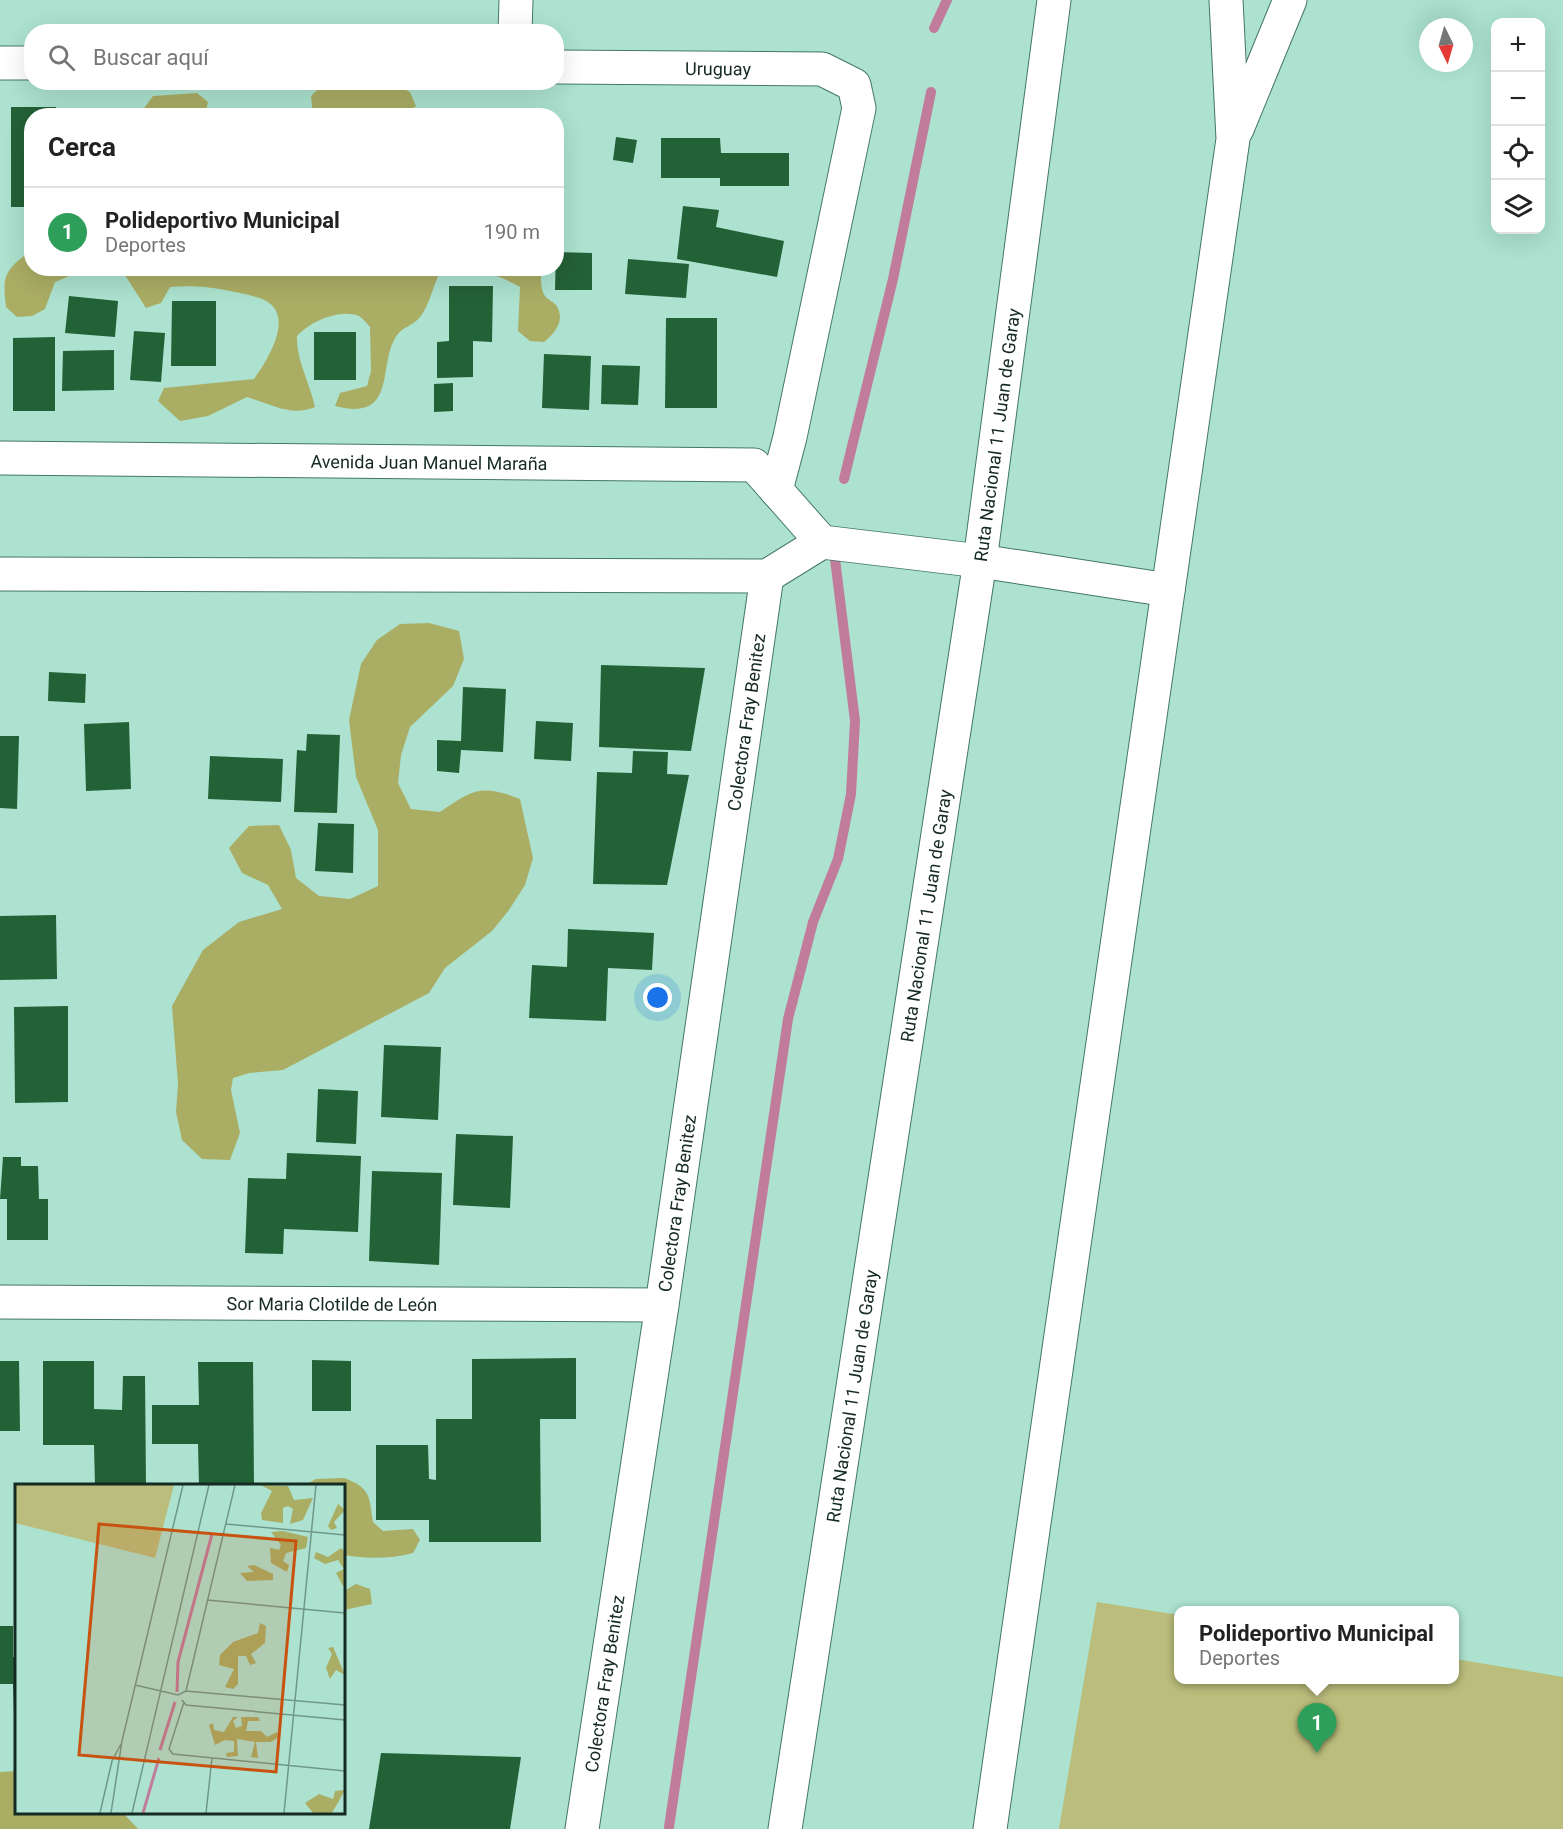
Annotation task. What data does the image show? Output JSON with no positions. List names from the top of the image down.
{
  "streets": {
    "main road": [
      "Uruguay",
      "Ruta Nacional 11 Juan de Garay",
      "Avenida Juan Manuel Maraña",
      "Colectora Fray Benitez",
      "Sor Maria Clotilde de León"
    ]
  },
  "crossings": [
    ["Uruguay", "Avenida Juan Manuel Maraña"],
    ["Colectora Fray Benitez", "Sor Maria Clotilde de León"]
  ],
  "north": "bottom",
  "page": {
    "map_buttons": ["+", "−"],
    "search": "Buscar aquí",
    "heading": "Cerca",
    "list": [
      {
        "mark": "1",
        "name": "Polideportivo Municipal",
        "note": "Deportes",
        "value": "190 m"
      }
    ],
    "popup": ["Polideportivo Municipal", "Deportes"],
    "pins": "1"
  }
}
